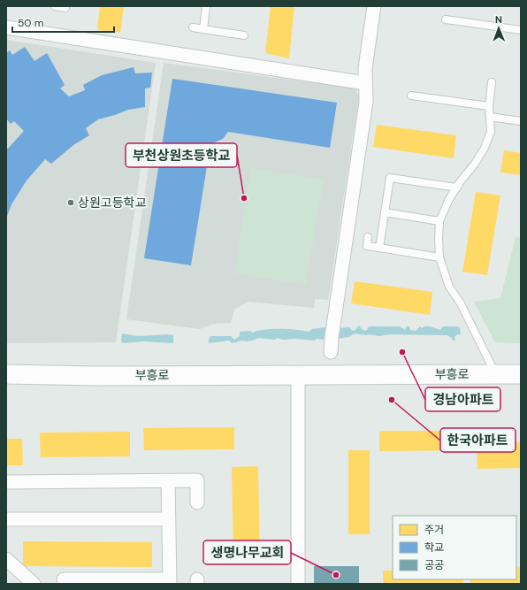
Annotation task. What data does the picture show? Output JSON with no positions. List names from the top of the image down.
{
  "streets": {
    "street": ["부흥로"]
  },
  "places": [
    "부천상원초등학교",
    "상원고등학교",
    "경남아파트",
    "한국아파트",
    "생명나무교회"
  ],
  "legend": ["주거", "학교", "공공"],
  "scale_bar": "50 m",
  "north": "top"
}
